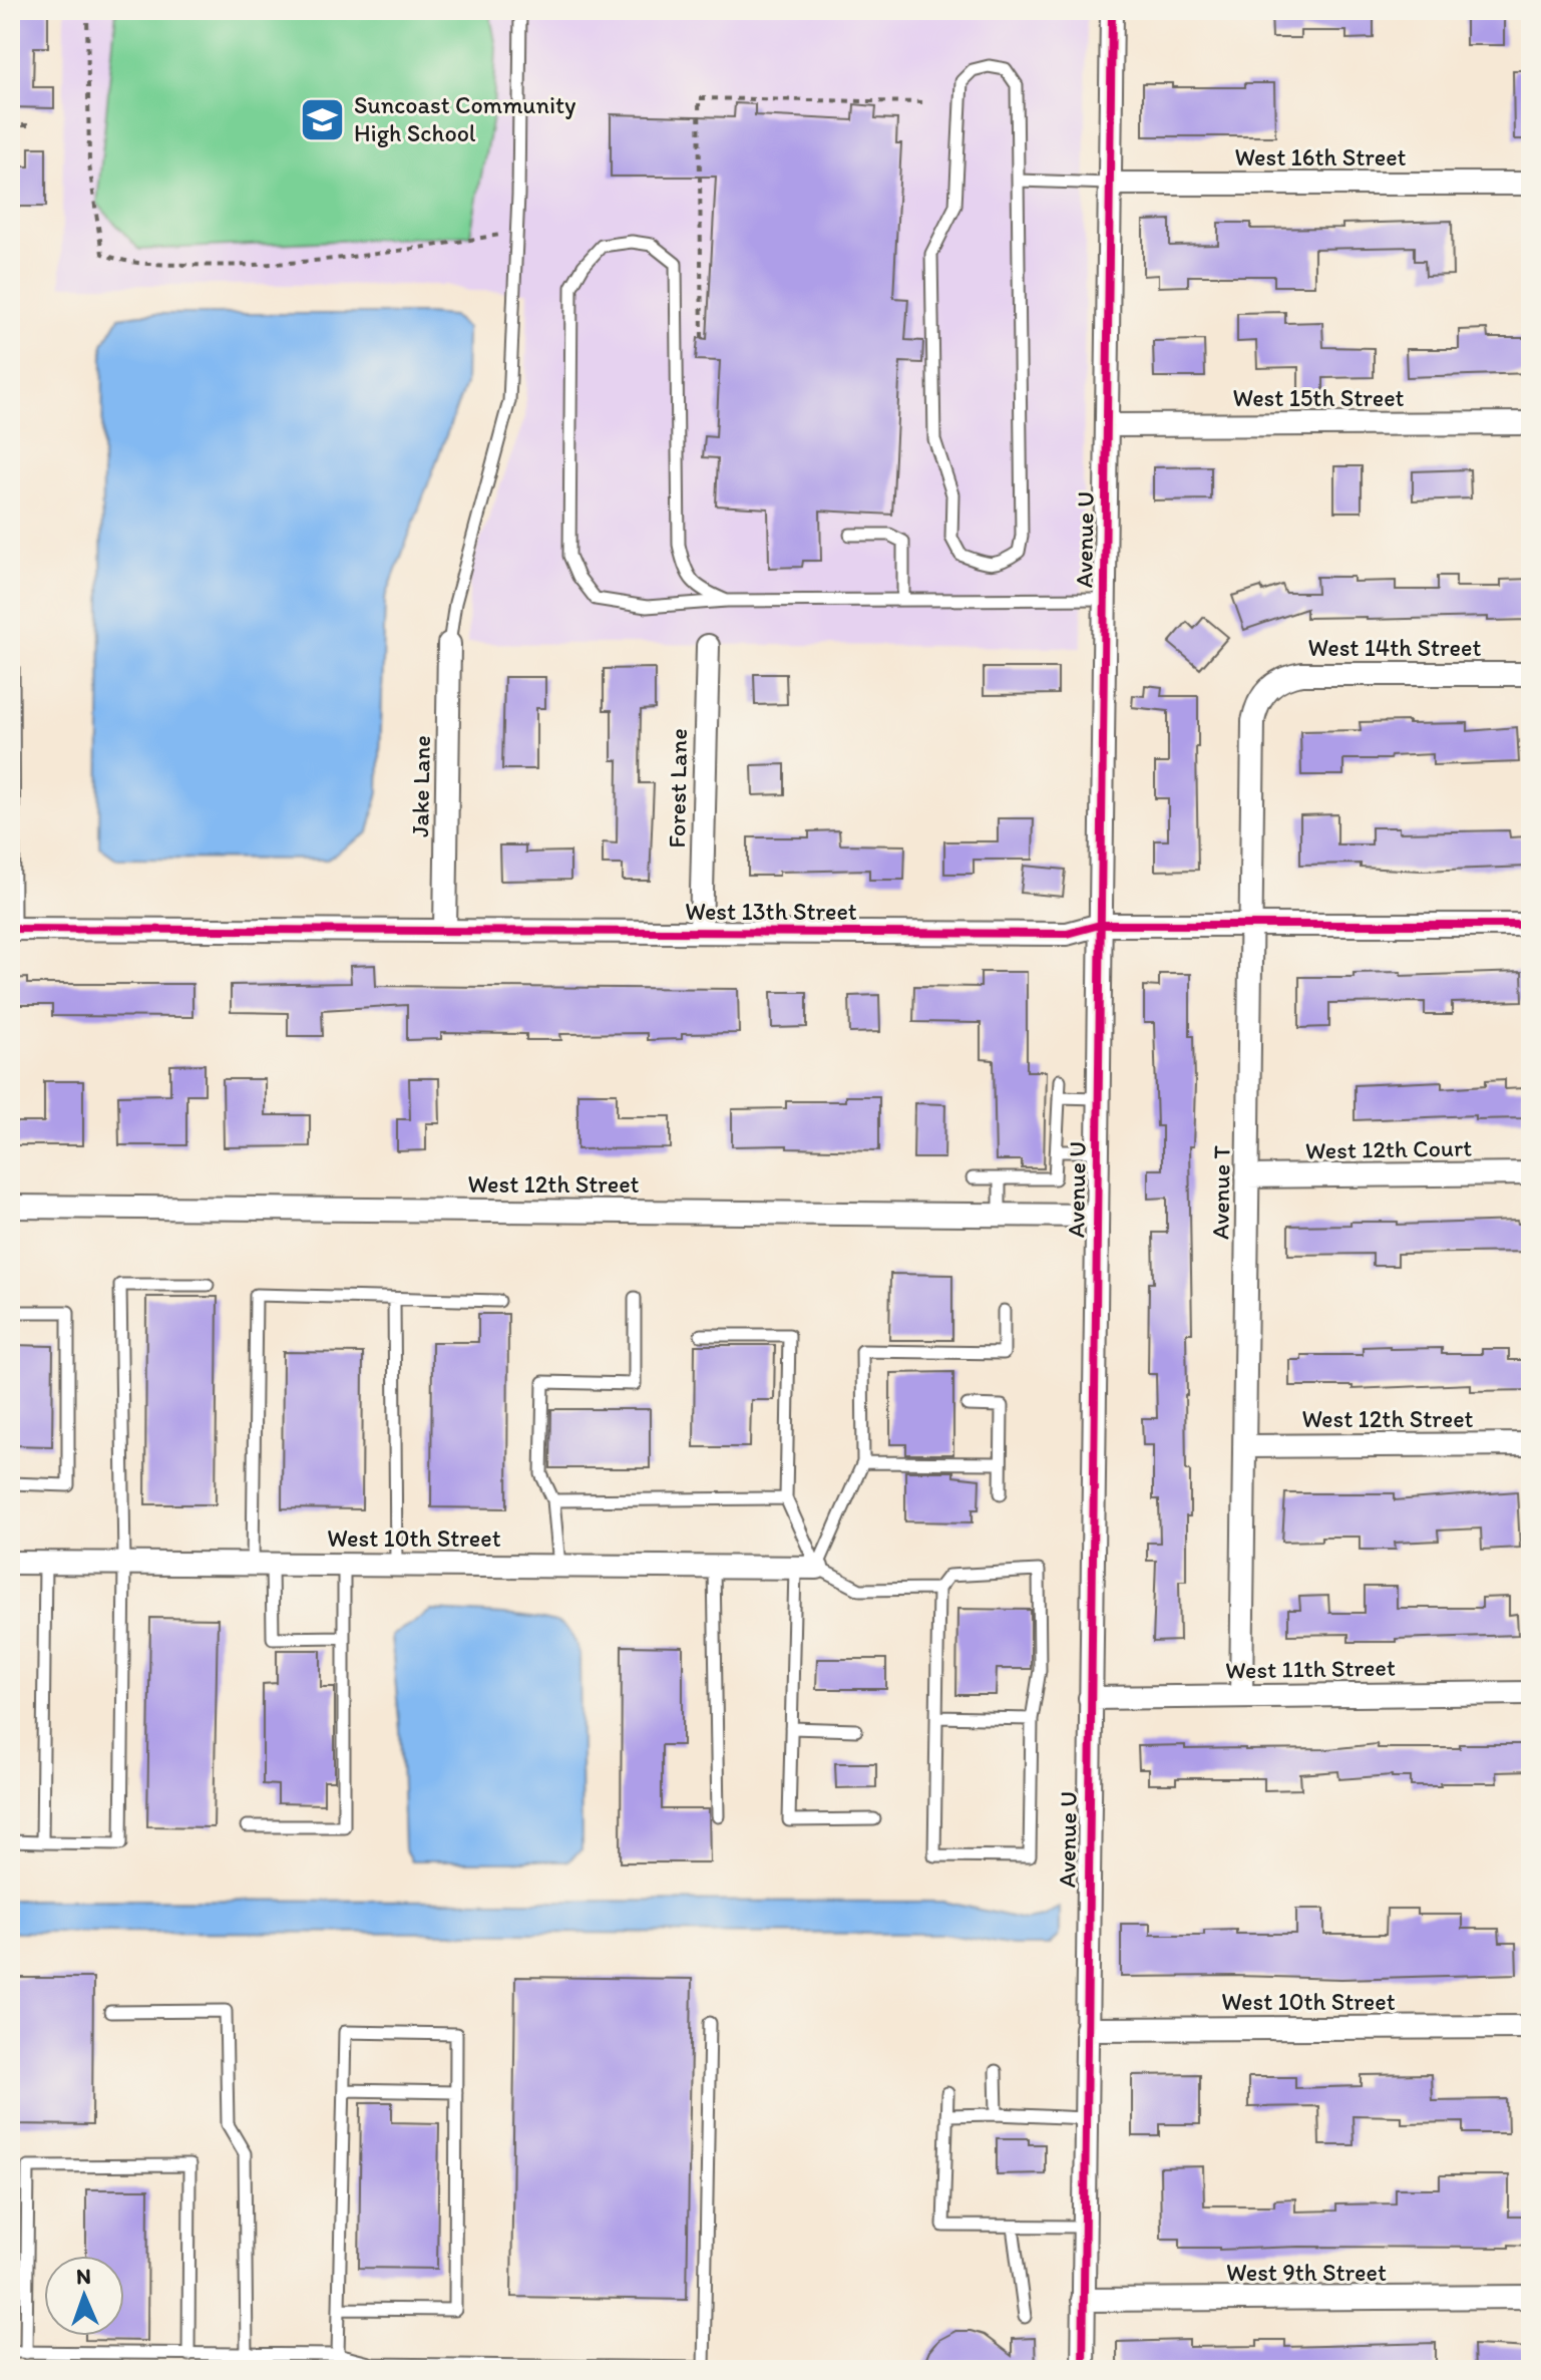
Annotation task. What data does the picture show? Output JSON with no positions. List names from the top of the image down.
{
  "streets": {
    "street": [
      "West 16th Street",
      "West 15th Street",
      "Avenue U",
      "West 14th Street",
      "Jake Lane",
      "Forest Lane",
      "West 13th Street",
      "West 12th Court",
      "West 12th Street",
      "Avenue T",
      "West 10th Street",
      "West 11th Street",
      "West 9th Street"
    ]
  },
  "crossings": [
    ["West 16th Street", "Avenue U"],
    ["West 15th Street", "Avenue U"],
    ["Avenue U", "West 13th Street"],
    ["Avenue U", "West 12th Street"],
    ["Avenue U", "West 10th Street"],
    ["Avenue U", "West 11th Street"],
    ["Avenue U", "West 9th Street"],
    ["West 14th Street", "Avenue T"],
    ["Jake Lane", "West 13th Street"],
    ["Forest Lane", "West 13th Street"],
    ["West 13th Street", "Avenue T"],
    ["West 12th Court", "Avenue T"],
    ["West 12th Street", "Avenue T"],
    ["Avenue T", "West 11th Street"]
  ],
  "places": {
    "school or university": ["Suncoast Community High School"]
  },
  "north": "top"
}
